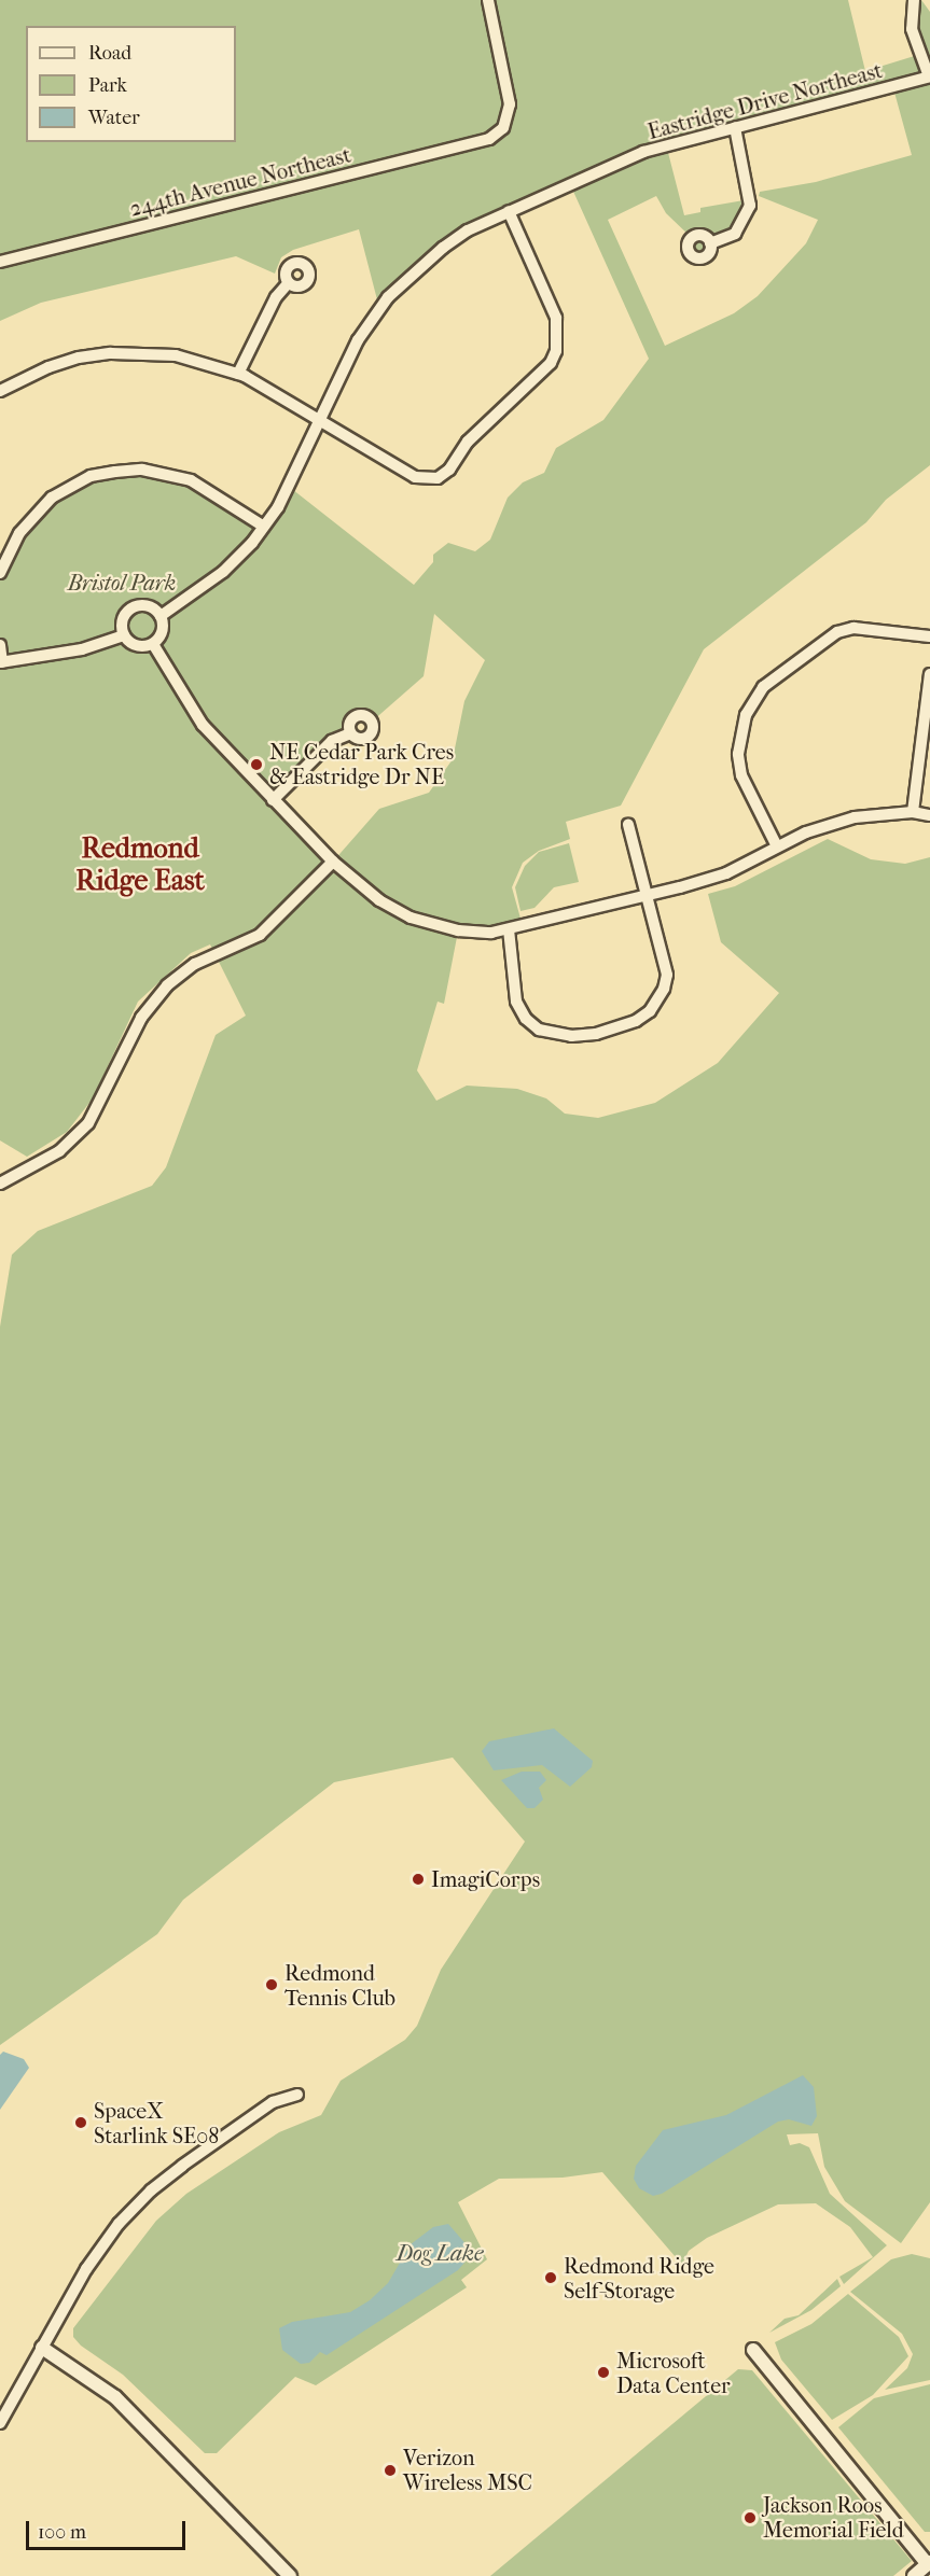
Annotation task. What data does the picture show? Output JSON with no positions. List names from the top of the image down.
{
  "streets": {
    "street": ["Eastridge Drive Northeast", "244th Avenue Northeast"]
  },
  "districts": ["Redmond Ridge East"],
  "water": ["Dog Lake"],
  "parks": ["Bristol Park"],
  "places": [
    "NE Cedar Park Cres & Eastridge Dr NE",
    "ImagiCorps",
    "Redmond Tennis Club",
    "SpaceX Starlink SE08",
    "Redmond Ridge Self-Storage",
    "Microsoft Data Center",
    "Verizon Wireless MSC",
    "Jackson Roos Memorial Field"
  ],
  "legend": ["Road", "Park", "Water"],
  "scale_bar": "100 m"
}
